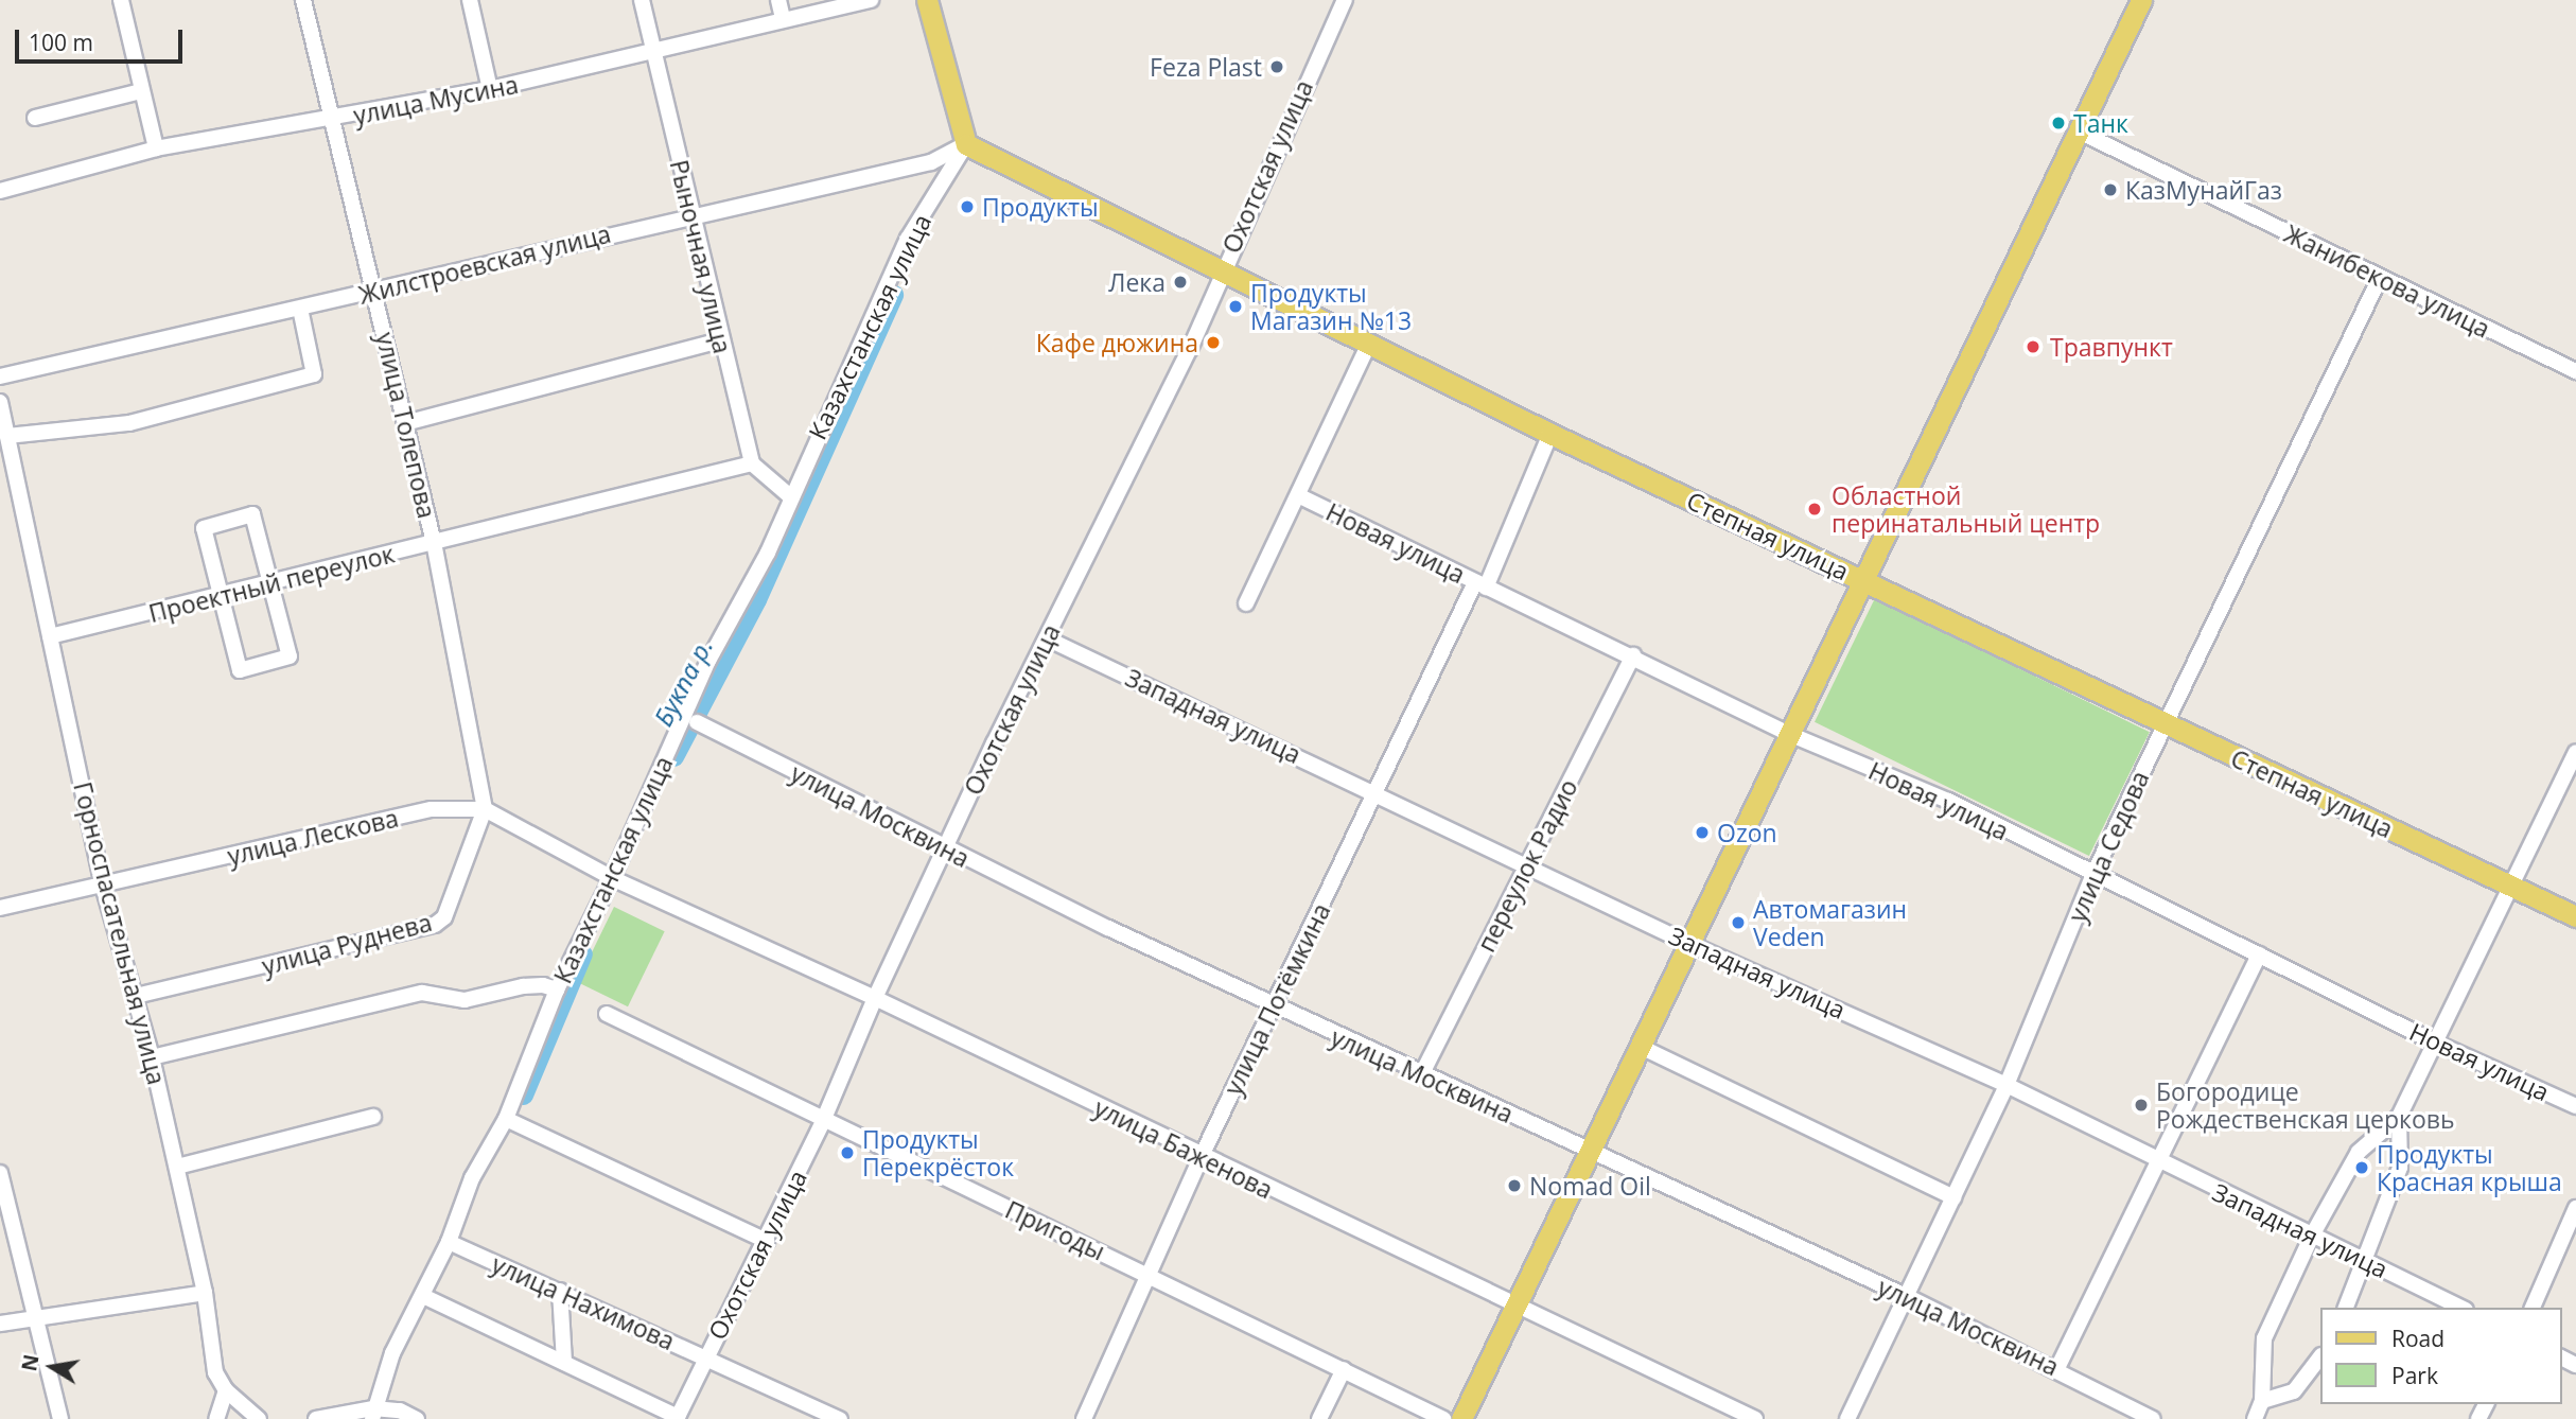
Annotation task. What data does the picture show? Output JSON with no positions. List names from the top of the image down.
{
  "streets": {
    "main road": ["Степная улица"],
    "street": [
      "улица Мусина",
      "Охотская улица",
      "Рыночная улица",
      "Жилстроевская улица",
      "Жанибекова улица",
      "Казахстанская улица",
      "улица Толепова",
      "Новая улица",
      "Проектный переулок",
      "Западная улица",
      "улица Москвина",
      "улица Лескова",
      "улица Седова",
      "переулок Радио",
      "Горноспасательная улица",
      "улица Руднева",
      "улица Потёмкина",
      "улица Баженова",
      "Пригоды",
      "улица Нахимова"
    ]
  },
  "crossings": [
    ["улица Мусина", "Рыночная улица"],
    ["улица Мусина", "улица Толепова"],
    ["Охотская улица", "Степная улица"],
    ["Охотская улица", "Западная улица"],
    ["Охотская улица", "улица Москвина"],
    ["Охотская улица", "улица Баженова"],
    ["Охотская улица", "Пригоды"],
    ["Охотская улица", "улица Нахимова"],
    ["Рыночная улица", "Жилстроевская улица"],
    ["Рыночная улица", "Проектный переулок"],
    ["Жилстроевская улица", "Казахстанская улица"],
    ["Жилстроевская улица", "улица Толепова"],
    ["Жилстроевская улица", "Степная улица"],
    ["Жанибекова улица", "улица Седова"],
    ["Казахстанская улица", "Степная улица"],
    ["Казахстанская улица", "улица Лескова"],
    ["Казахстанская улица", "улица Баженова"],
    ["Казахстанская улица", "улица Нахимова"],
    ["улица Толепова", "Проектный переулок"],
    ["улица Толепова", "улица Лескова"],
    ["улица Толепова", "улица Руднева"],
    ["Степная улица", "улица Седова"],
    ["Степная улица", "улица Потёмкина"],
    ["Новая улица", "улица Седова"],
    ["Новая улица", "переулок Радио"],
    ["Новая улица", "улица Потёмкина"],
    ["Проектный переулок", "Горноспасательная улица"],
    ["Западная улица", "улица Седова"],
    ["Западная улица", "переулок Радио"],
    ["Западная улица", "улица Потёмкина"],
    ["улица Москвина", "улица Седова"],
    ["улица Москвина", "переулок Радио"],
    ["улица Москвина", "улица Потёмкина"],
    ["улица Лескова", "Горноспасательная улица"],
    ["улица Лескова", "улица Руднева"],
    ["улица Лескова", "улица Баженова"],
    ["Горноспасательная улица", "улица Руднева"],
    ["улица Потёмкина", "улица Баженова"],
    ["улица Потёмкина", "Пригоды"]
  ],
  "water": ["Букпа р."],
  "places": [
    "Feza Plast",
    "Танк",
    "КазМунайГаз",
    "Продукты",
    "Лека",
    "Продукты Магазин №13",
    "Кафе дюжина",
    "Травпункт",
    "Областной перинатальный центр",
    "Ozon",
    "Автомагазин Veden",
    "Богородице Рождественская церковь",
    "Продукты Перекрёсток",
    "Продукты Красная крыша",
    "Nomad Oil"
  ],
  "legend": ["Road", "Park"],
  "scale_bar": "100 m",
  "north": "left"
}
